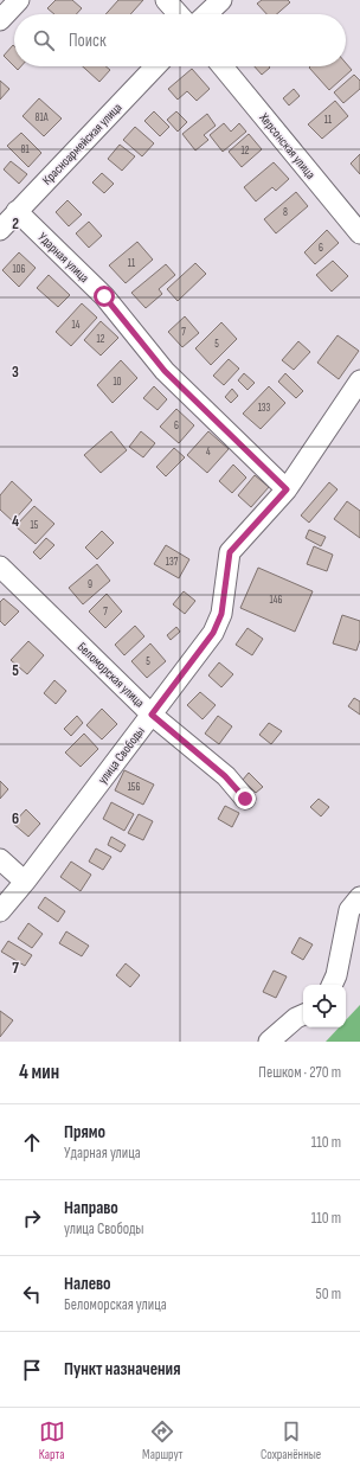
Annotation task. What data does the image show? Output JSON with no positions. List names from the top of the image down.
{
  "streets": {
    "street": [
      "Красноармейская улица",
      "Херсонская улица",
      "Ударная улица",
      "Беломорская улица",
      "улица Свободы"
    ]
  },
  "crossings": [
    ["Красноармейская улица", "Ударная улица"],
    ["Ударная улица", "улица Свободы"],
    ["Беломорская улица", "улица Свободы"]
  ],
  "house_numbers": [
    "81А",
    "11",
    "81",
    "12",
    "8",
    "6",
    "11",
    "106",
    "14",
    "7",
    "12",
    "5",
    "10",
    "133",
    "6",
    "4",
    "15",
    "137",
    "9",
    "146",
    "7",
    "5",
    "156"
  ],
  "page": {
    "search": "Поиск",
    "heading": ["4 мин", "Пешком · 270 m"],
    "list": [
      ["Прямо", "Ударная улица", "110 m"],
      ["Направо", "улица Свободы", "110 m"],
      ["Налево", "Беломорская улица", "50 m"],
      "Пункт назначения"
    ],
    "nav": ["Карта", "Маршрут", "Сохранённые"]
  },
  "grid": {
    "rows": [
      "2",
      "3",
      "4",
      "5",
      "6",
      "7"
    ]
  }
}
